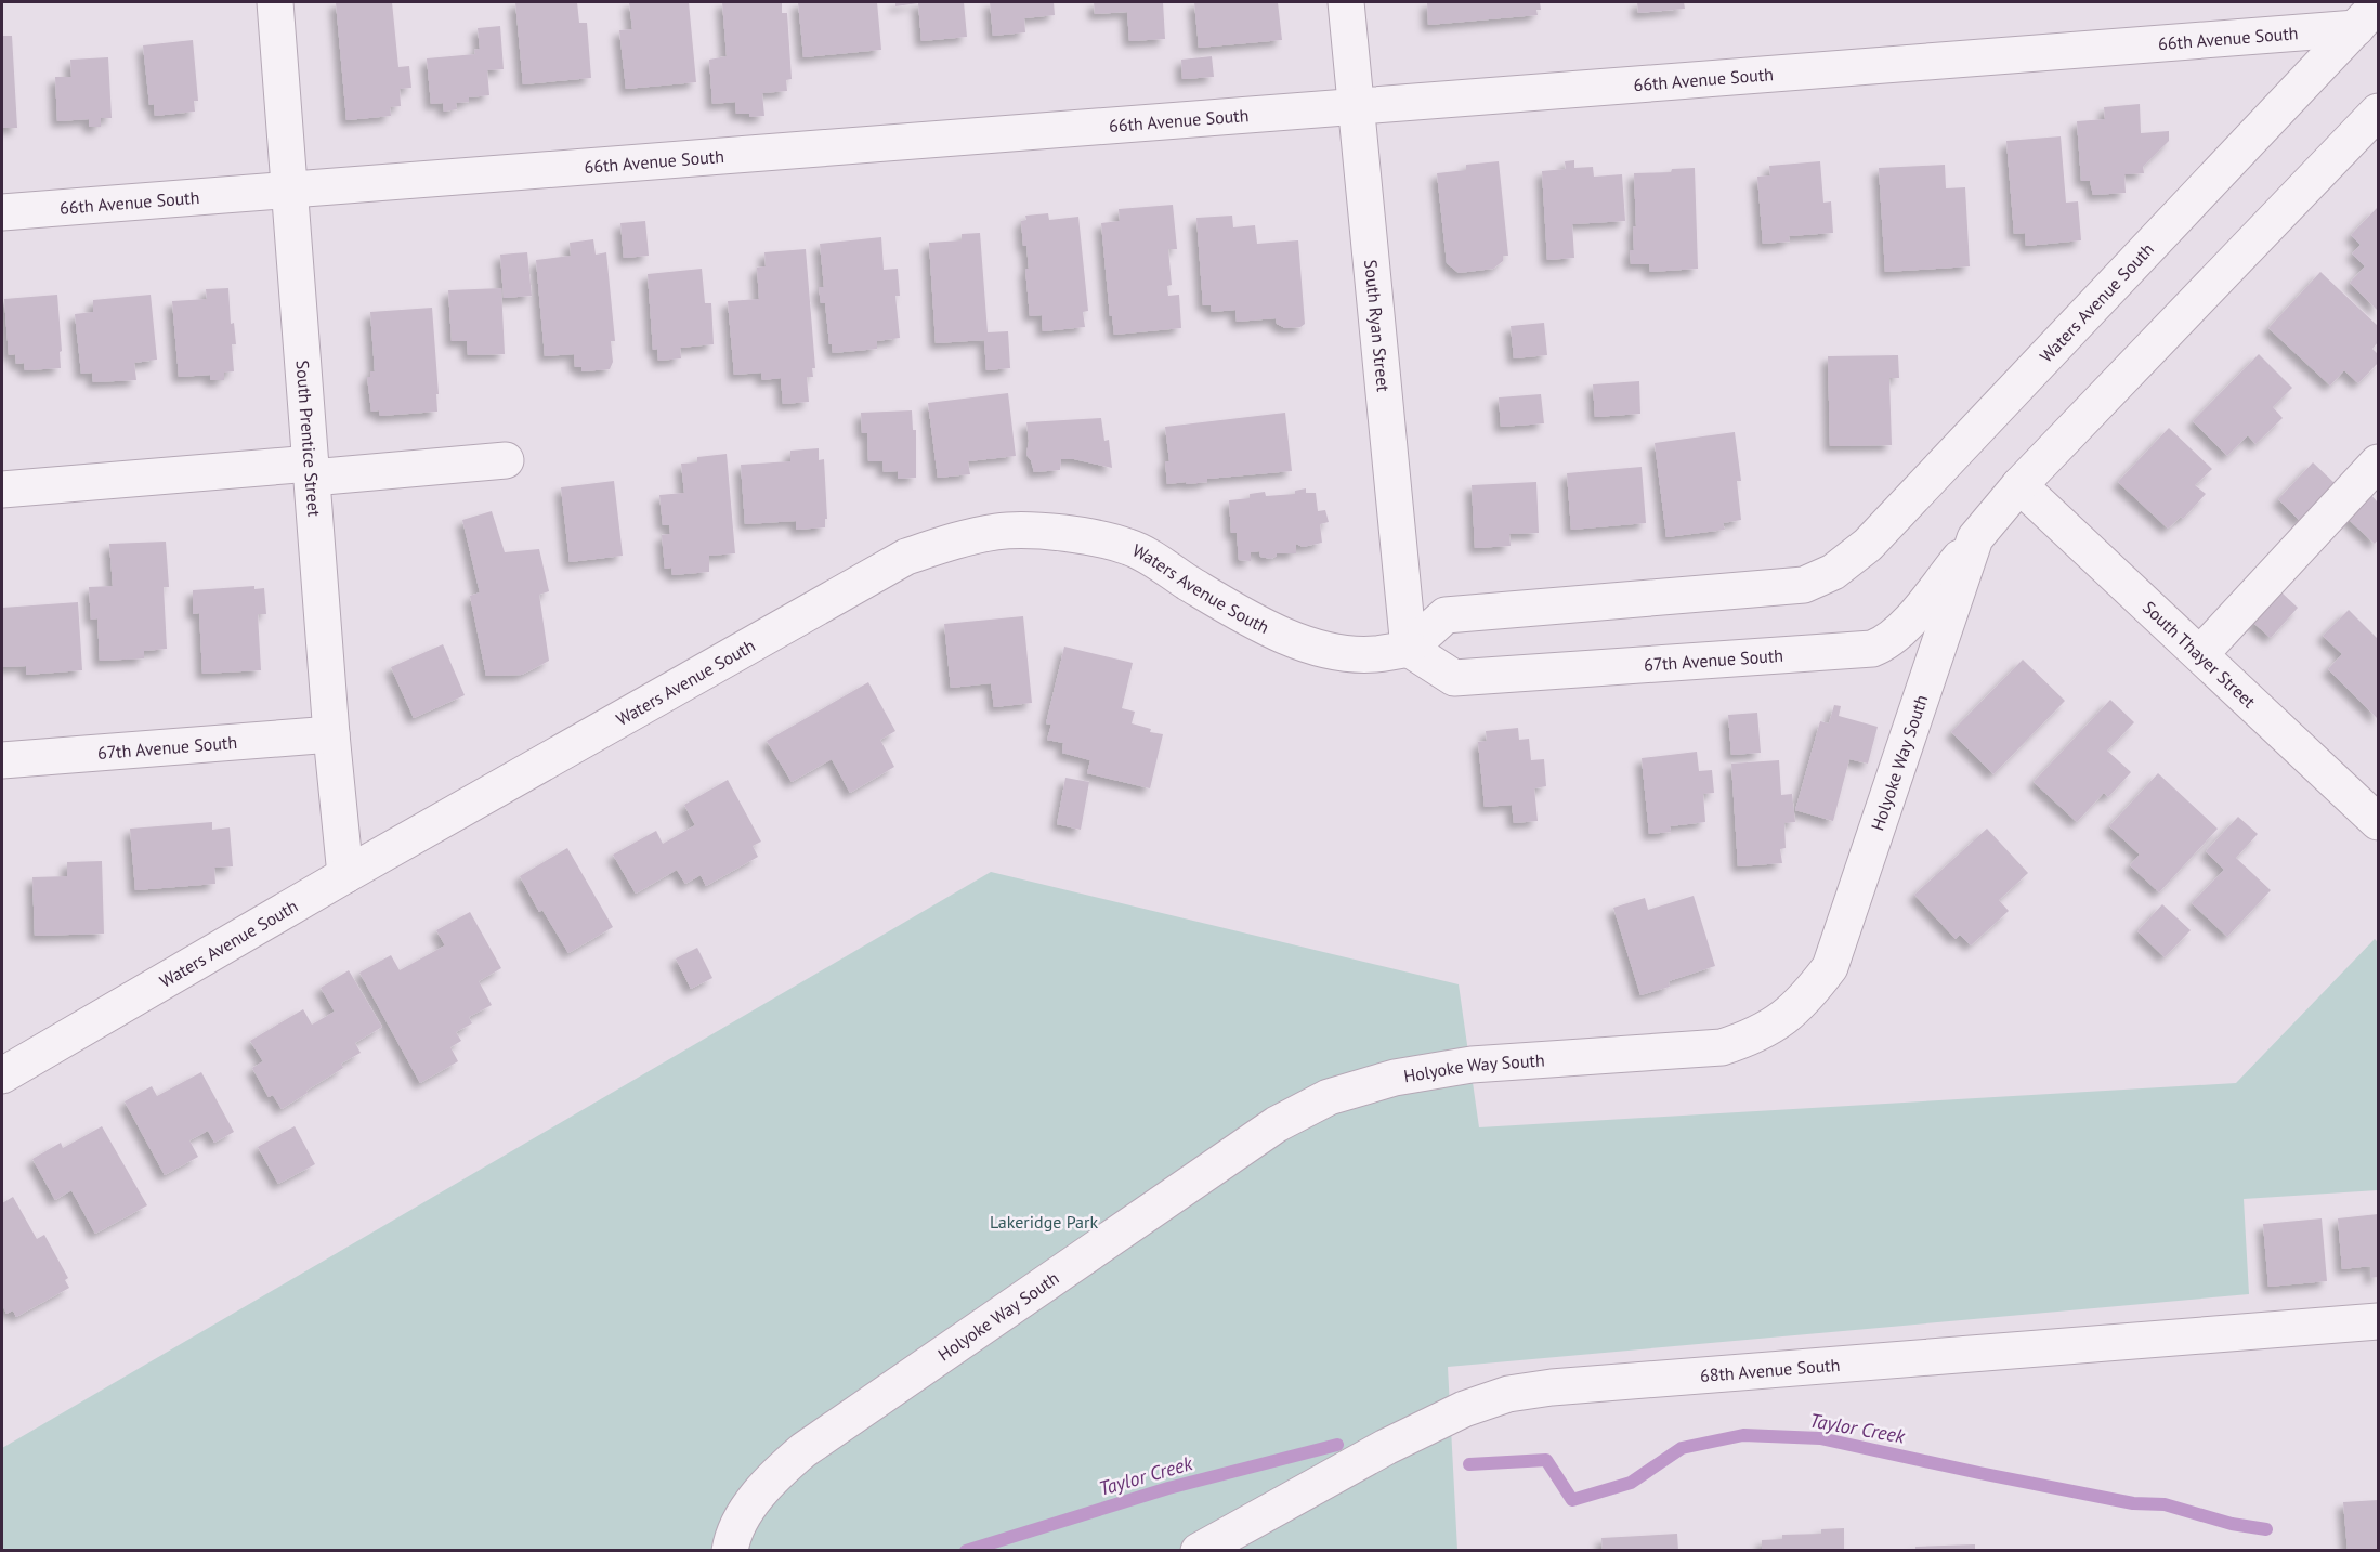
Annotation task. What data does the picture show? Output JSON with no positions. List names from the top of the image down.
{
  "streets": {
    "street": [
      "66th Avenue South",
      "Waters Avenue South",
      "South Ryan Street",
      "South Prentice Street",
      "South Thayer Street",
      "67th Avenue South",
      "Holyoke Way South",
      "68th Avenue South"
    ]
  },
  "crossings": [
    ["66th Avenue South", "Waters Avenue South"],
    ["66th Avenue South", "South Ryan Street"],
    ["66th Avenue South", "South Prentice Street"],
    ["Waters Avenue South", "South Ryan Street"],
    ["Waters Avenue South", "South Prentice Street"],
    ["Waters Avenue South", "67th Avenue South"],
    ["South Ryan Street", "67th Avenue South"],
    ["South Prentice Street", "67th Avenue South"],
    ["South Thayer Street", "Holyoke Way South"],
    ["67th Avenue South", "Holyoke Way South"]
  ],
  "water": ["Taylor Creek"],
  "parks": ["Lakeridge Park"]
}
